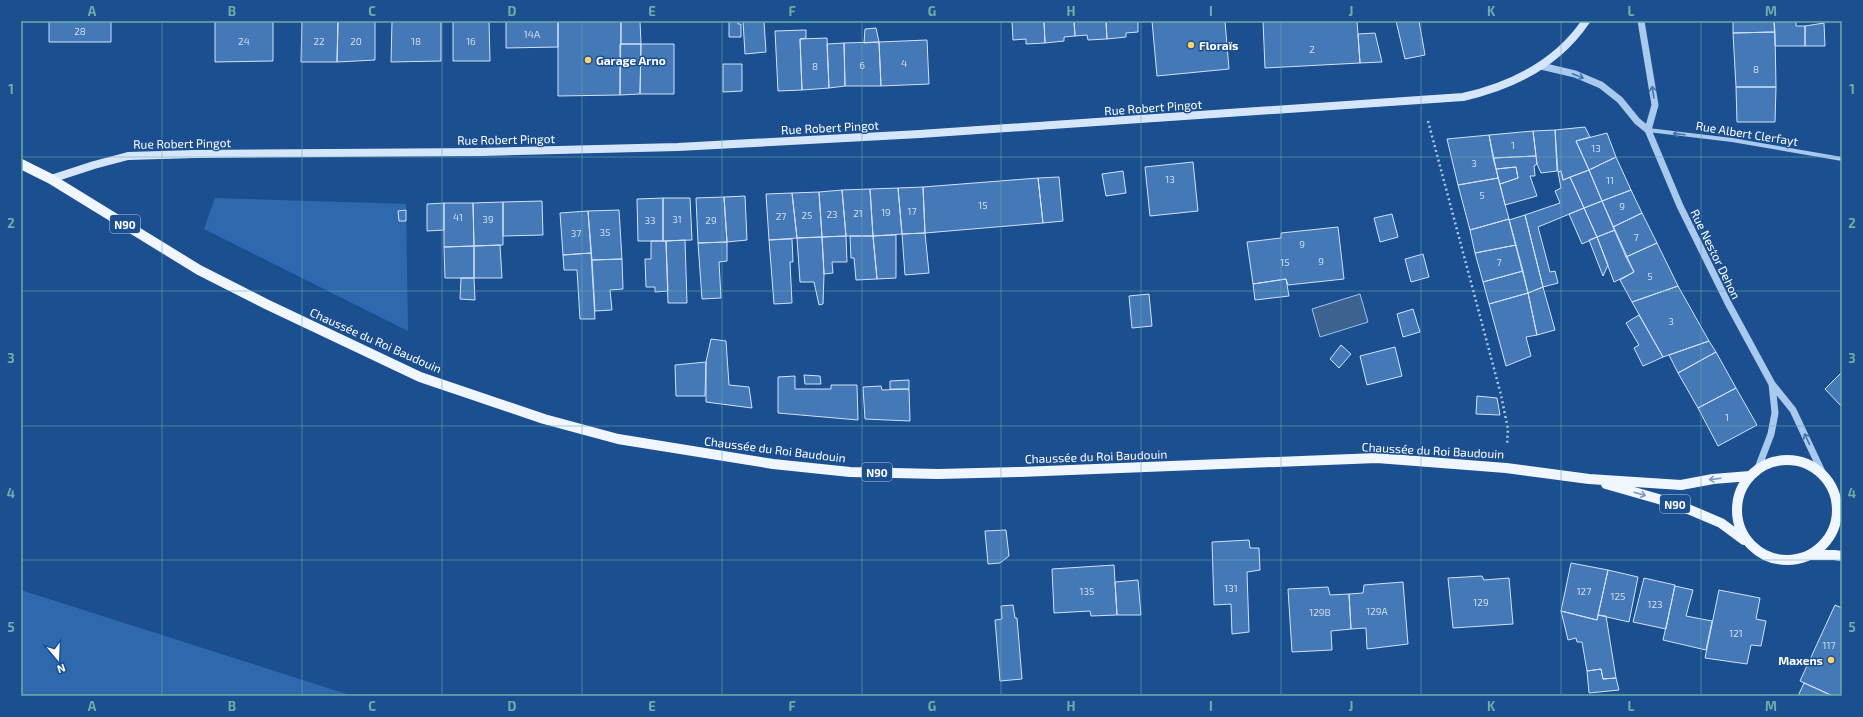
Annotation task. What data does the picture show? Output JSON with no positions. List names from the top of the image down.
{
  "streets": {
    "main road": ["Rue Robert Pingot", "N90", "Chaussée du Roi Baudouin"],
    "street": ["Rue Albert Clerfayt", "Rue Nestor Dehon"]
  },
  "crossings": [
    ["Rue Robert Pingot", "Rue Nestor Dehon"],
    ["Rue Robert Pingot", "Chaussée du Roi Baudouin"],
    ["Rue Albert Clerfayt", "Rue Nestor Dehon"],
    ["Rue Nestor Dehon", "Chaussée du Roi Baudouin"]
  ],
  "one_way": ["Rue Albert Clerfayt"],
  "places": ["Floraïs", "Garage Arno", "Maxens"],
  "house_numbers": [
    "28",
    "14A",
    "24",
    "22",
    "20",
    "18",
    "16",
    "2",
    "4",
    "6",
    "8",
    "8",
    "1",
    "13",
    "3",
    "13",
    "11",
    "5",
    "15",
    "9",
    "17",
    "19",
    "21",
    "23",
    "25",
    "27",
    "41",
    "39",
    "31",
    "33",
    "29",
    "35",
    "37",
    "7",
    "9",
    "9",
    "15",
    "7",
    "5",
    "3",
    "1",
    "131",
    "135",
    "127",
    "125",
    "129",
    "123",
    "129A",
    "129B",
    "121",
    "117"
  ],
  "north": "bottom",
  "grid": {
    "columns": [
      "A",
      "B",
      "C",
      "D",
      "E",
      "F",
      "G",
      "H",
      "I",
      "J",
      "K",
      "L",
      "M"
    ],
    "rows": [
      "1",
      "2",
      "3",
      "4",
      "5"
    ]
  }
}
